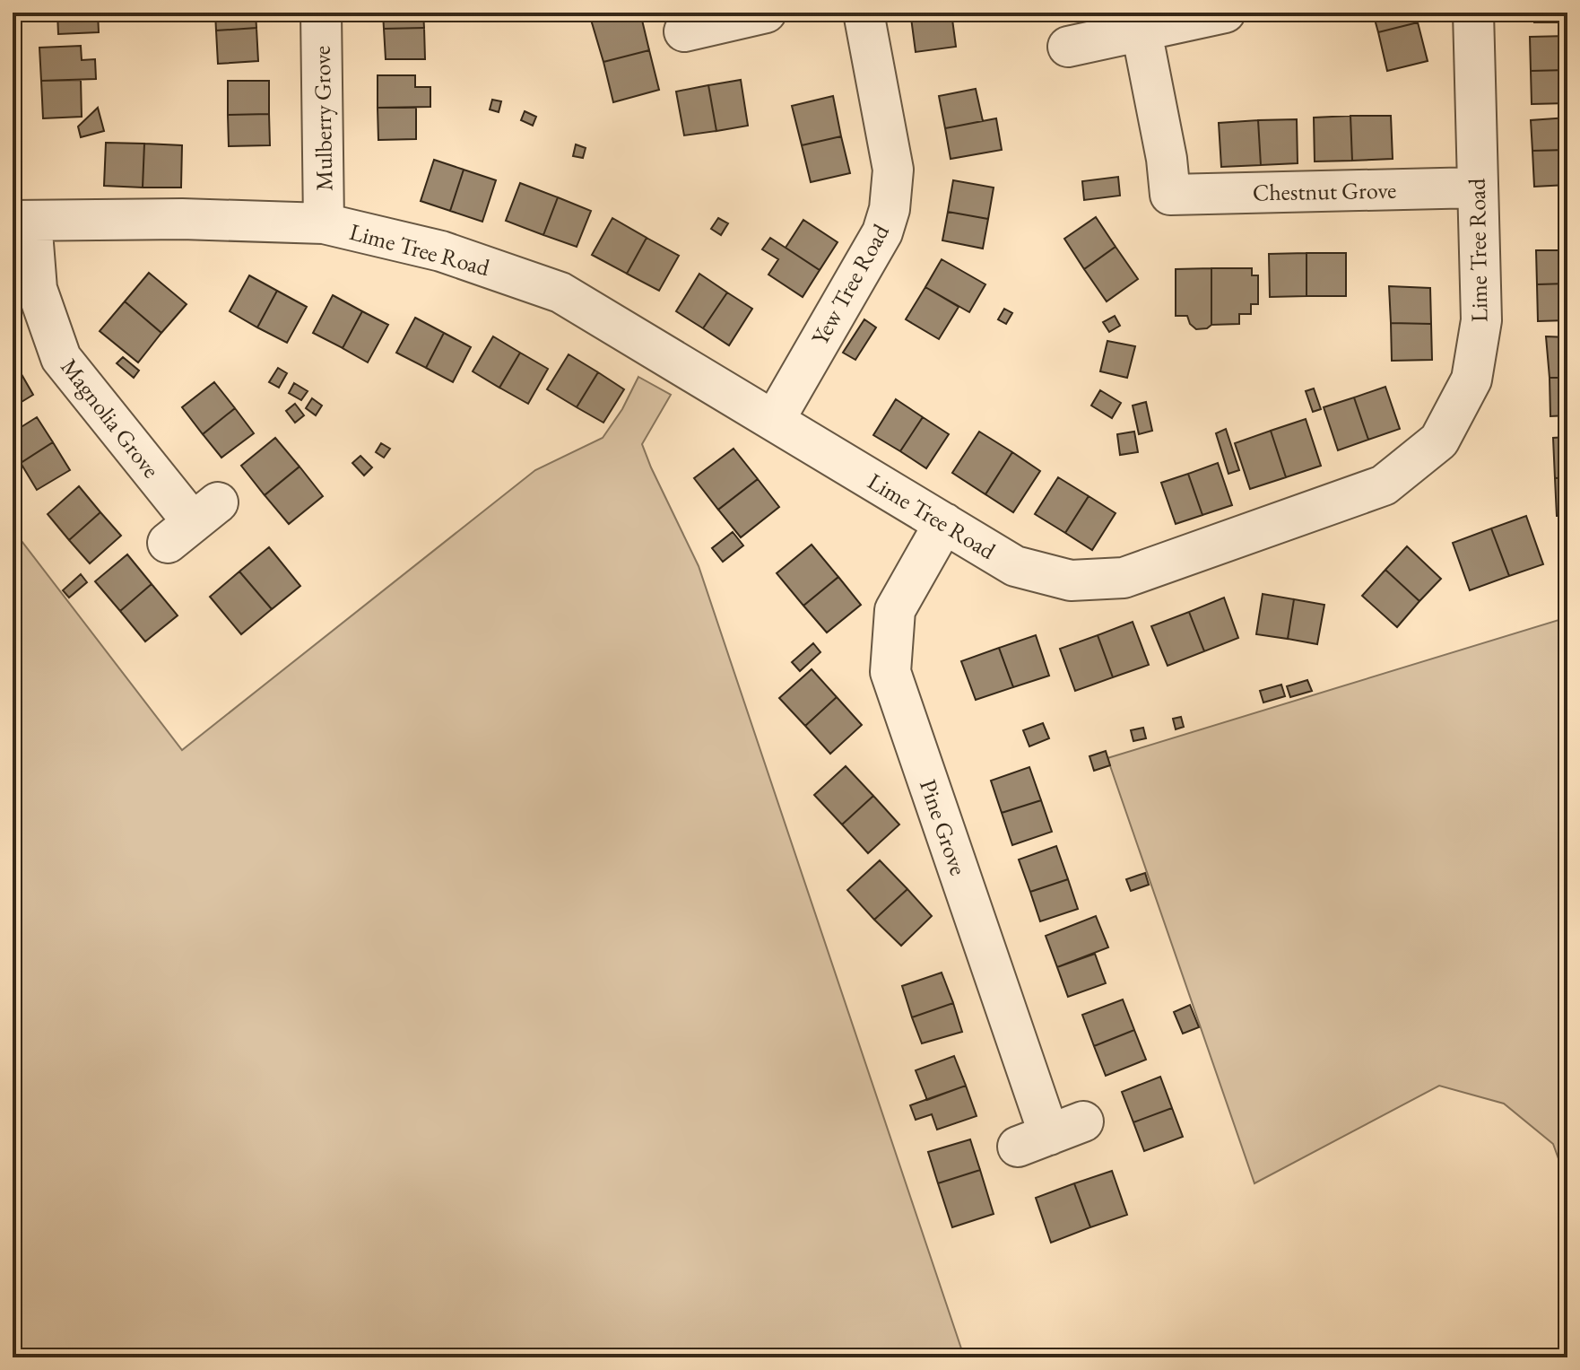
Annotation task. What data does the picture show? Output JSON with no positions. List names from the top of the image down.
{
  "streets": {
    "street": [
      "Mulberry Grove",
      "Chestnut Grove",
      "Lime Tree Road",
      "Yew Tree Road",
      "Magnolia Grove",
      "Pine Grove"
    ]
  },
  "crossings": [
    ["Mulberry Grove", "Lime Tree Road"],
    ["Chestnut Grove", "Lime Tree Road"],
    ["Lime Tree Road", "Yew Tree Road"],
    ["Lime Tree Road", "Magnolia Grove"],
    ["Lime Tree Road", "Pine Grove"]
  ]
}
